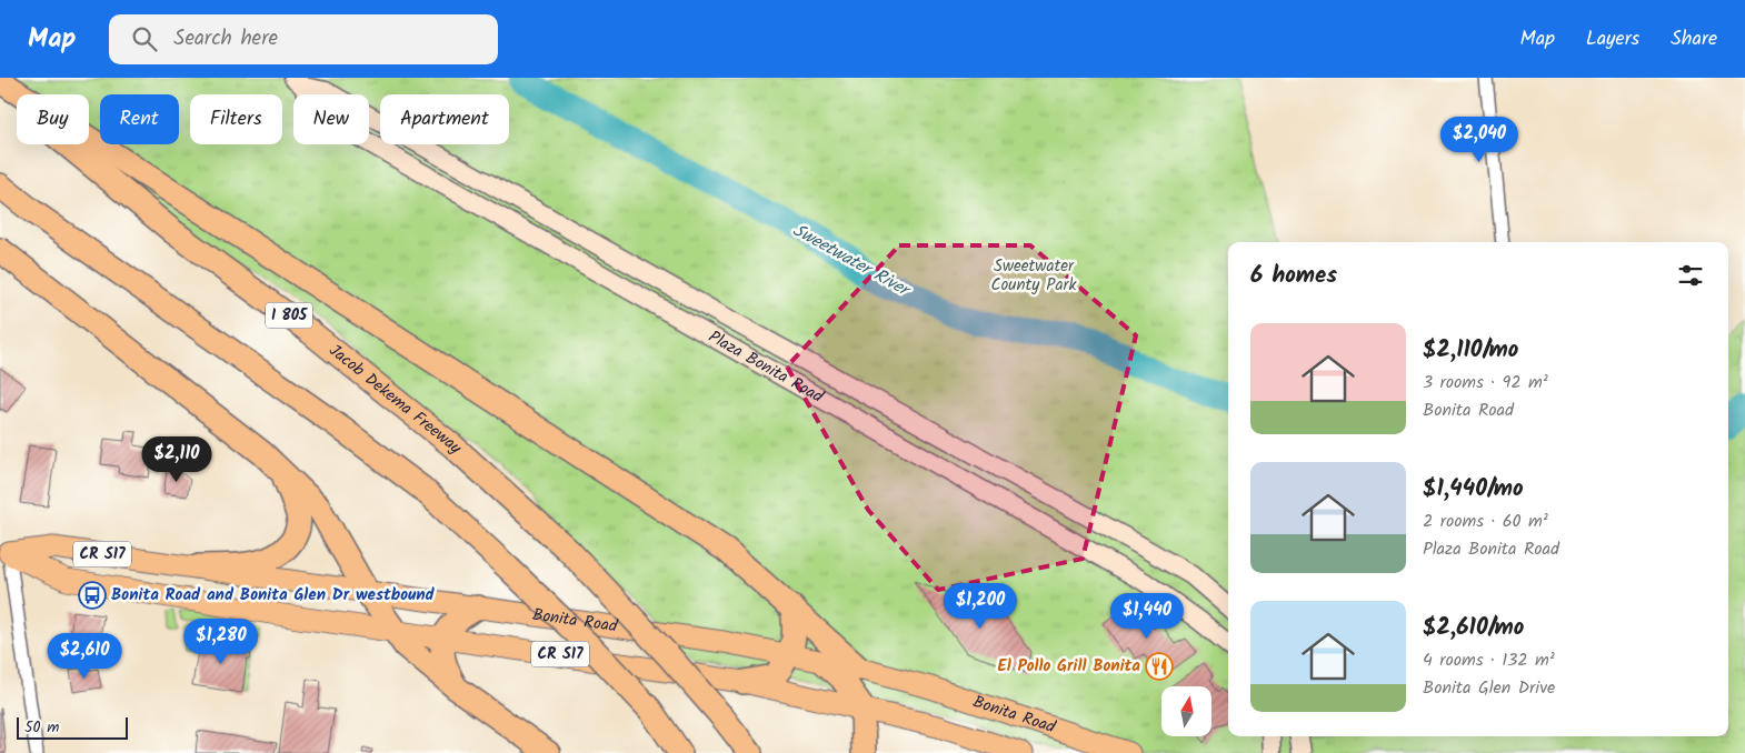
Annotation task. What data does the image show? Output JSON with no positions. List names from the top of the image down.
{
  "streets": {
    "highway": ["I 805", "Jacob Dekema Freeway"],
    "main road": ["Plaza Bonita Road", "CR S17", "Bonita Road"]
  },
  "water": ["Sweetwater River"],
  "parks": ["Sweetwater County Park"],
  "places": {
    "bus stop": ["Bonita Road and Bonita Glen Dr westbound"],
    "restaurant": ["El Pollo Grill Bonita"]
  },
  "scale_bar": "50 m",
  "north": "top",
  "page": {
    "header": "Map",
    "search": "Search here",
    "nav": ["Map", "Layers", "Share"],
    "chip": [
      "Buy",
      "Rent",
      "Filters",
      "New",
      "Apartment"
    ],
    "price": [
      "$2,040",
      "$2,110",
      "$1,200",
      "$1,440",
      "$1,280",
      "$2,610"
    ],
    "heading": "6 homes",
    "list": [
      {
        "name": "$2,110/mo",
        "note": "3 rooms · 92 m² · Bonita Road"
      },
      {
        "name": "$1,440/mo",
        "note": "2 rooms · 60 m² · Plaza Bonita Road"
      },
      {
        "name": "$2,610/mo",
        "note": "4 rooms · 132 m² · Bonita Glen Drive"
      }
    ],
    "scale": "50 m"
  }
}
